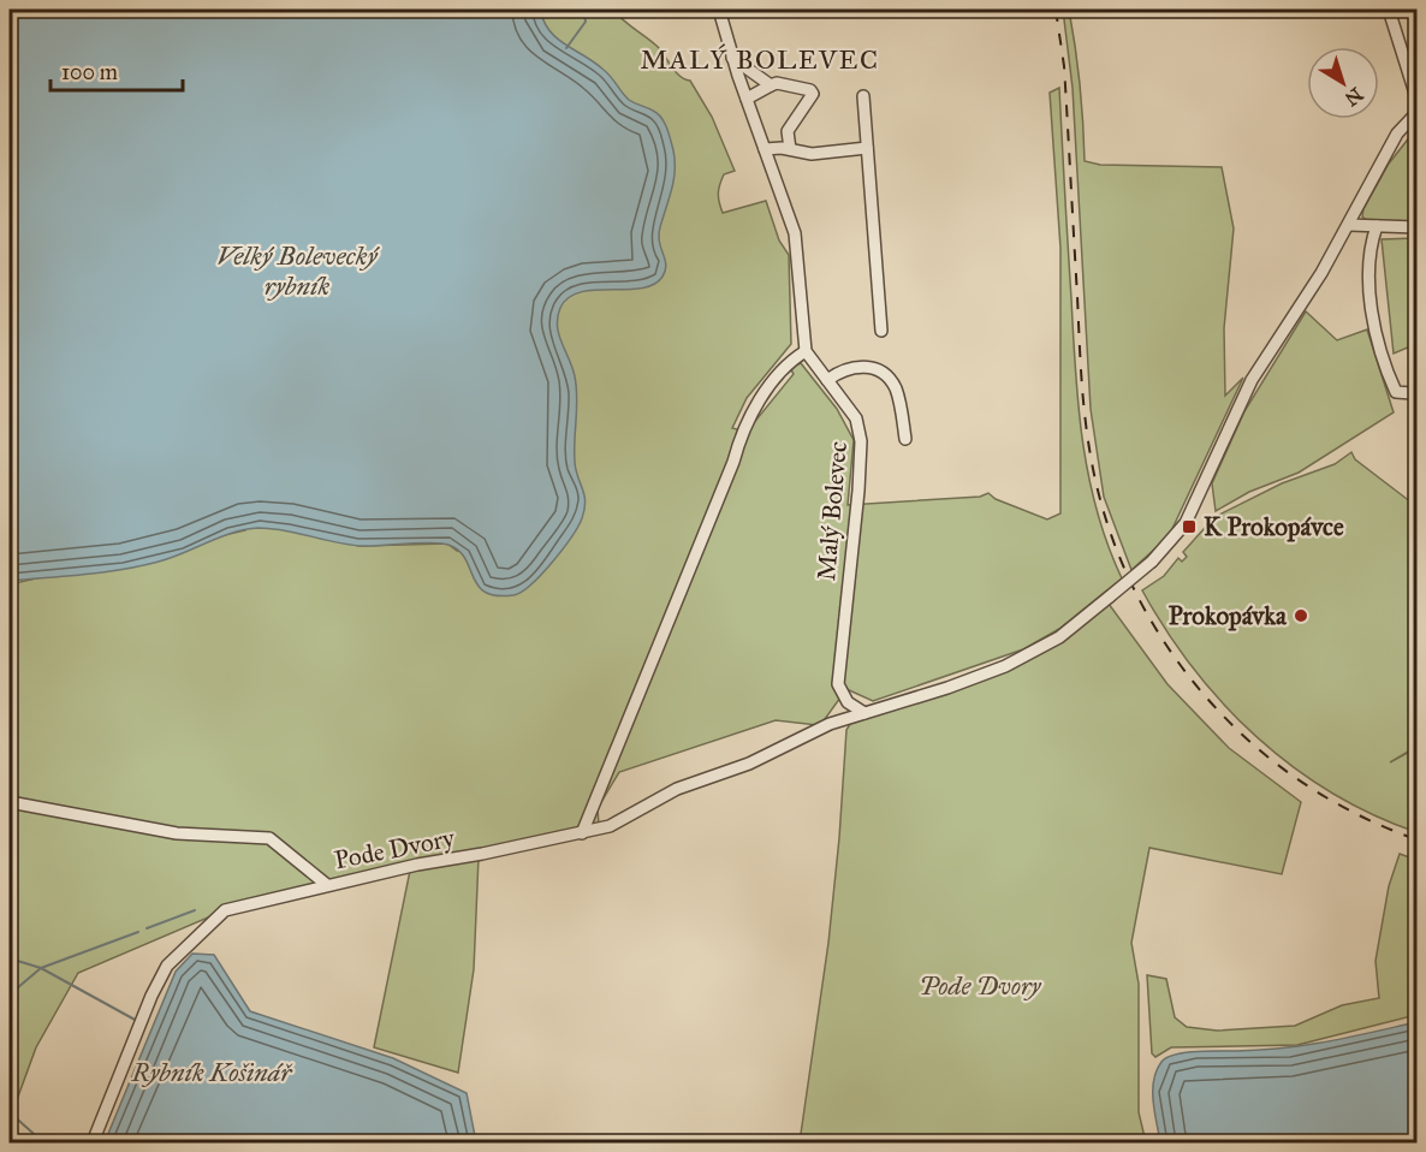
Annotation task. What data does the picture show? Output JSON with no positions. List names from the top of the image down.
{
  "streets": {
    "street": ["Malý Bolevec", "Pode Dvory"]
  },
  "crossings": [
    ["Malý Bolevec", "Pode Dvory"]
  ],
  "districts": ["MALÝ BOLEVEC"],
  "water": ["Velký Bolevecký rybník", "Rybník Košinář"],
  "parks": ["Pode Dvory"],
  "places": {
    "transit": ["K Prokopávce"],
    "other": ["Prokopávka"]
  },
  "scale_bar": "100 m",
  "north": "bottom right"
}
